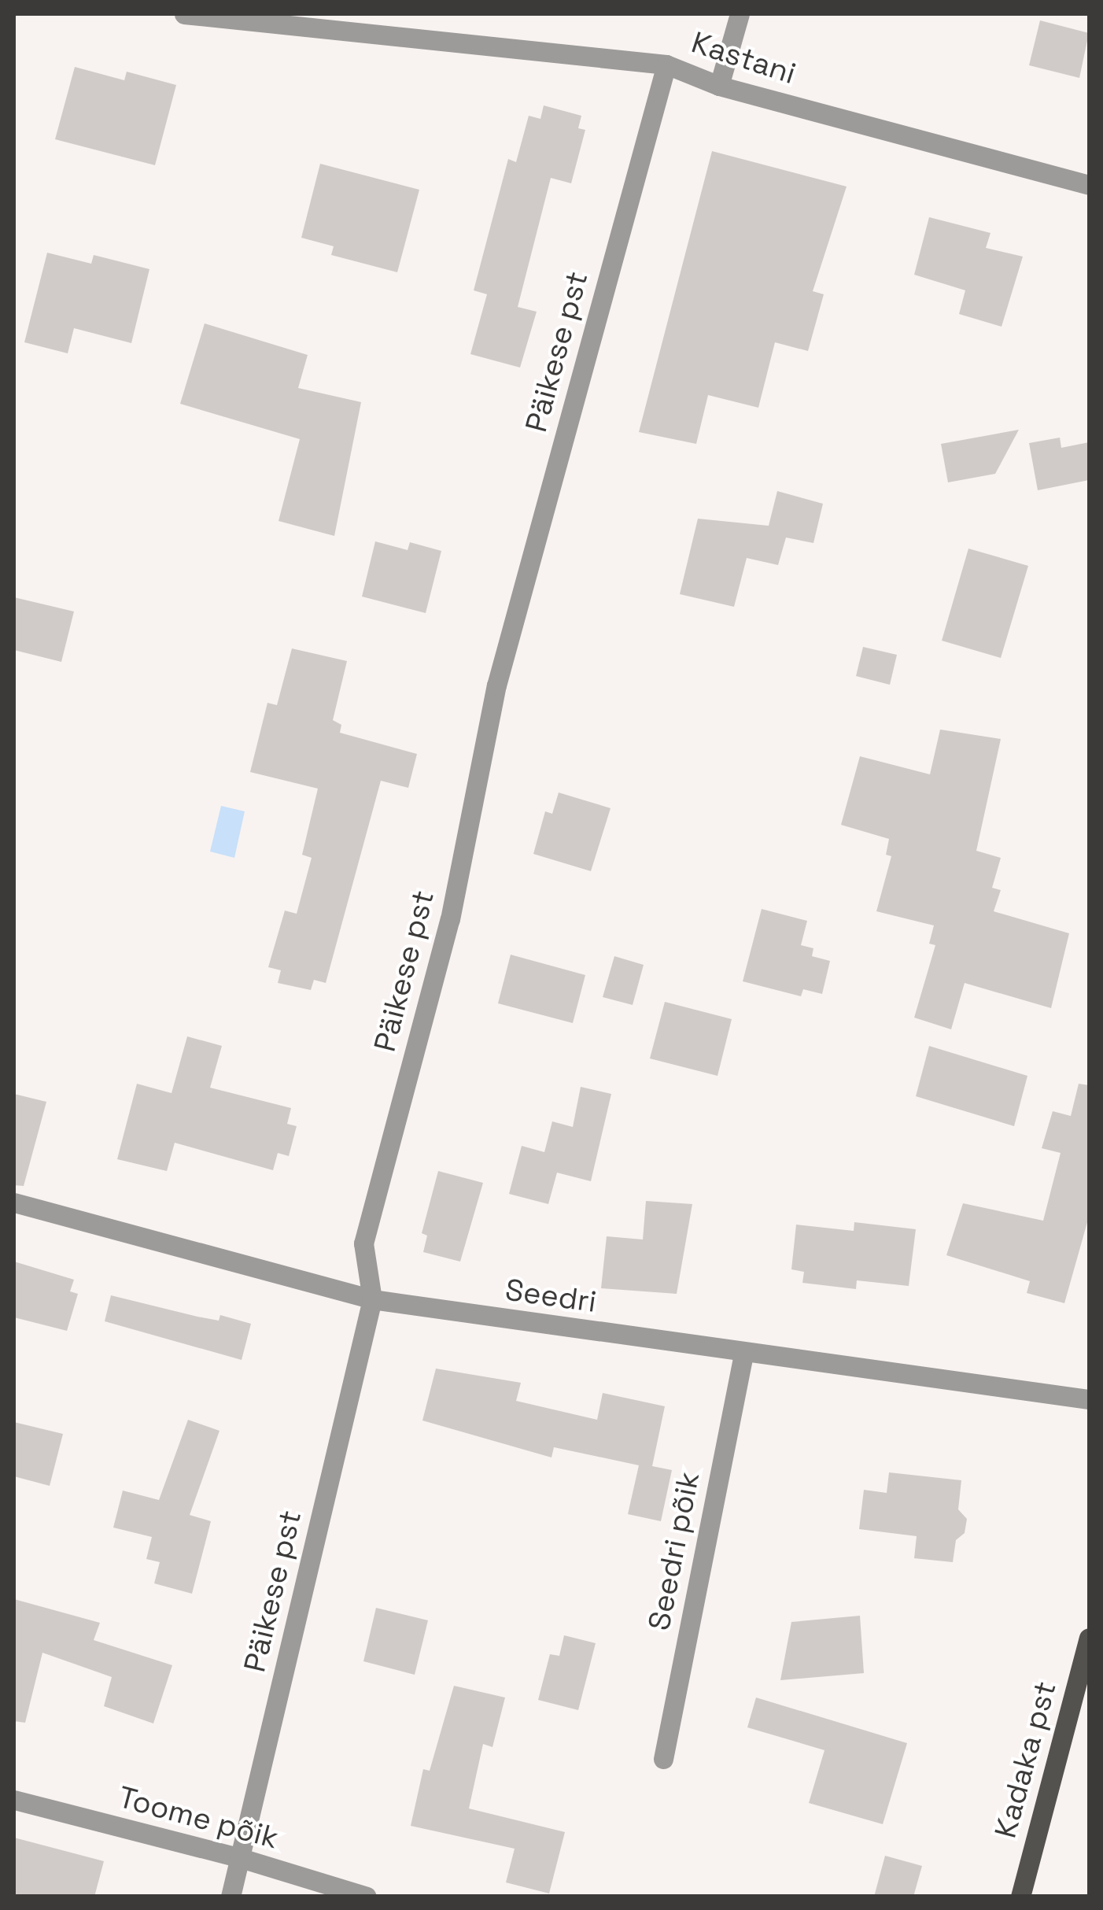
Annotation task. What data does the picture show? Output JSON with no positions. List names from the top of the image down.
{
  "streets": {
    "main road": ["Kadaka pst"],
    "street": [
      "Kastani",
      "Päikese pst",
      "Seedri",
      "Seedri põik",
      "Toome põik"
    ]
  },
  "crossings": [
    ["Kastani", "Päikese pst"],
    ["Päikese pst", "Seedri"],
    ["Päikese pst", "Toome põik"],
    ["Seedri", "Seedri põik"]
  ]
}
